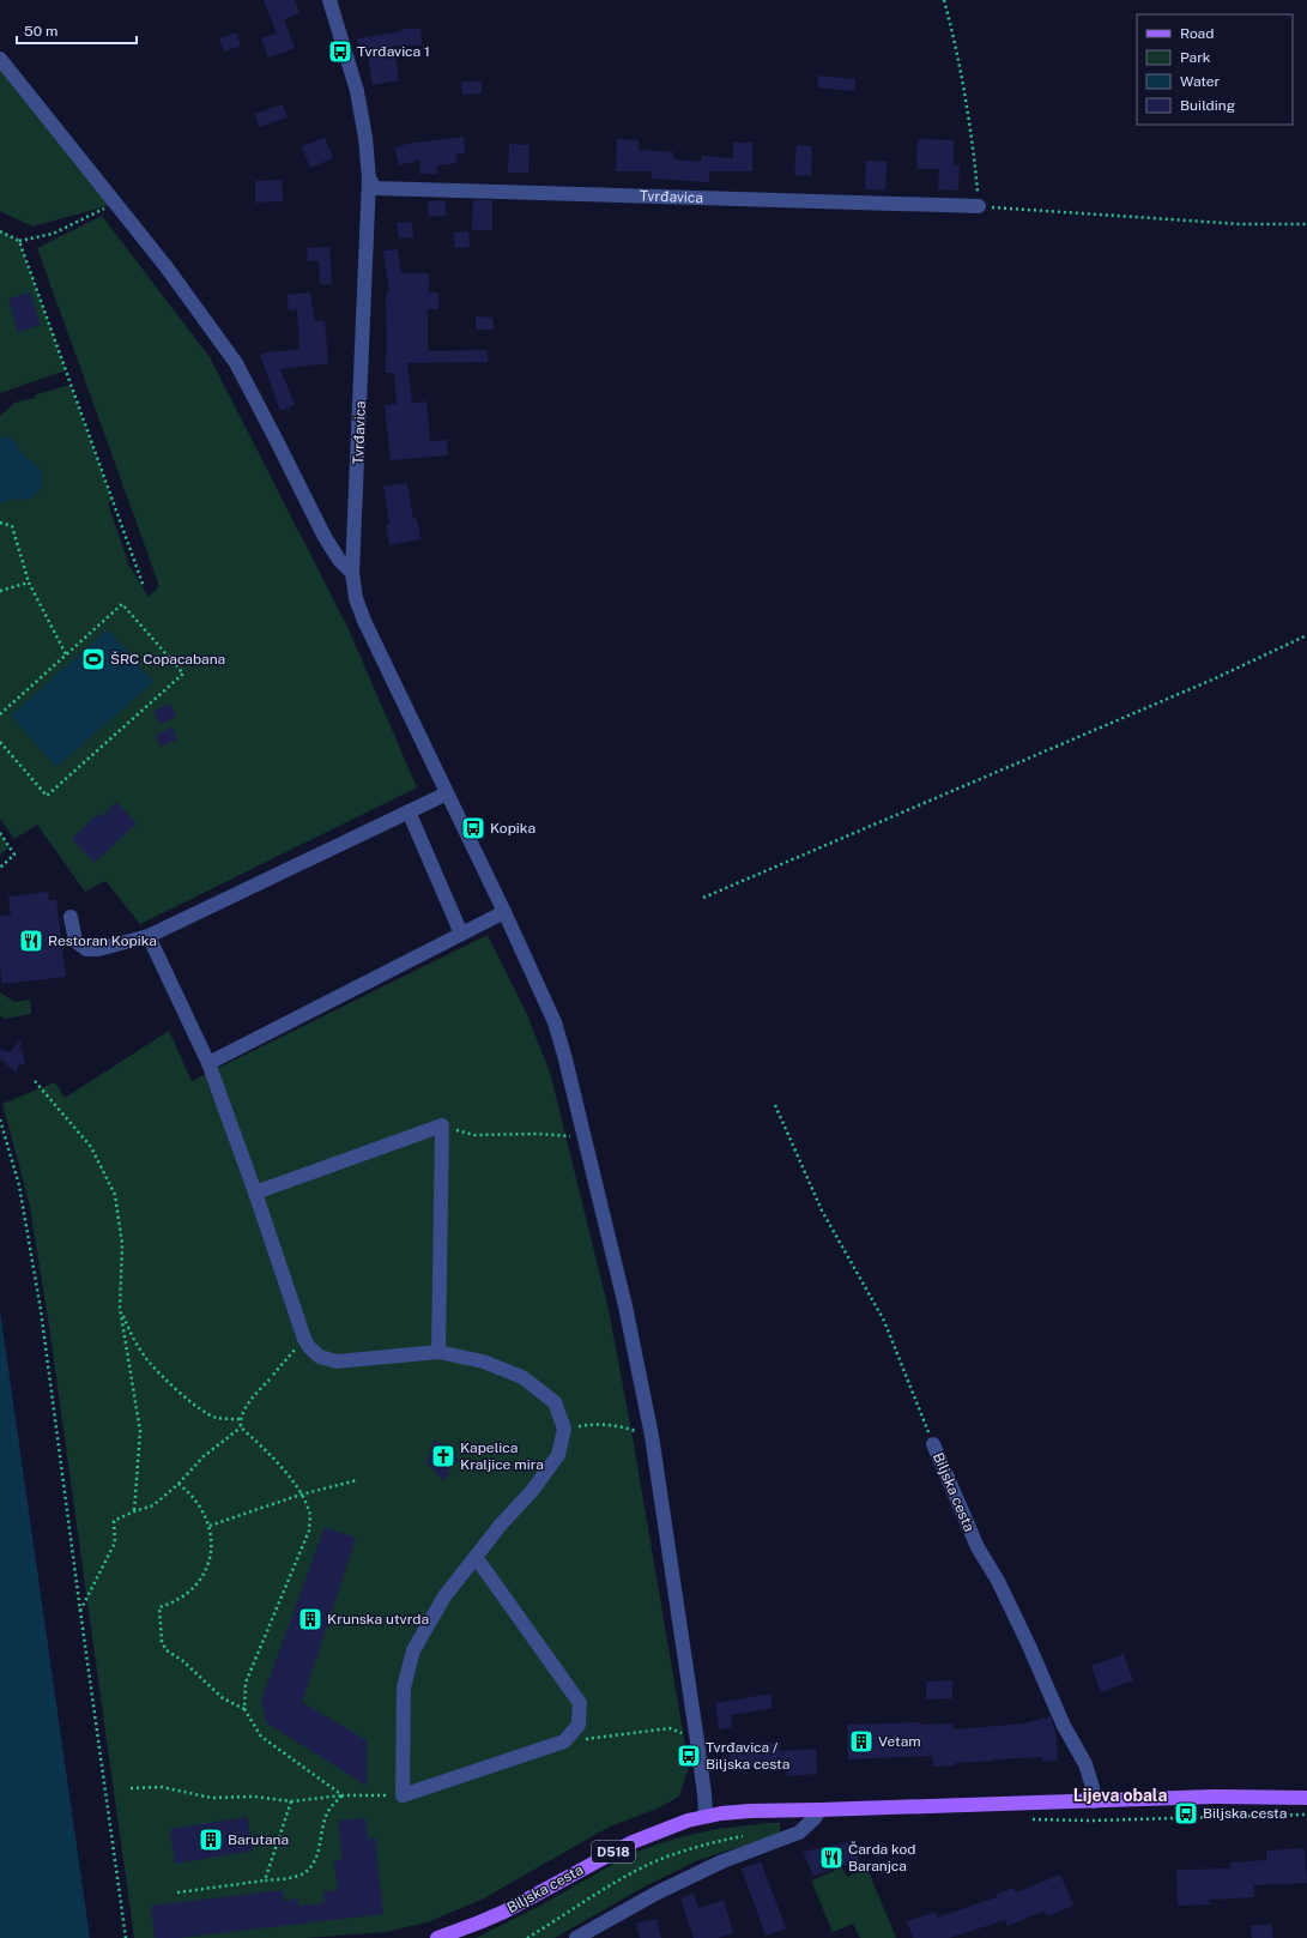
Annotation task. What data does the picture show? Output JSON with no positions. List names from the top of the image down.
{
  "streets": {
    "main road": ["Biljska cesta", "D518"],
    "street": ["Tvrđavica"]
  },
  "crossings": [
    ["Tvrđavica", "Biljska cesta"]
  ],
  "districts": ["Lijeva obala"],
  "places": {
    "bus stop": [
      "Tvrđavica 1",
      "Kopika",
      "Tvrđavica / Biljska cesta",
      "Biljska cesta"
    ],
    "sports": ["ŠRC Copacabana"],
    "restaurant": ["Restoran Kopika", "Čarda kod Baranjca"],
    "church": ["Kapelica Kraljice mira"],
    "building": ["Krunska utvrda", "Vetam", "Barutana"]
  },
  "legend": [
    "Road",
    "Park",
    "Water",
    "Building"
  ],
  "scale_bar": "50 m"
}
